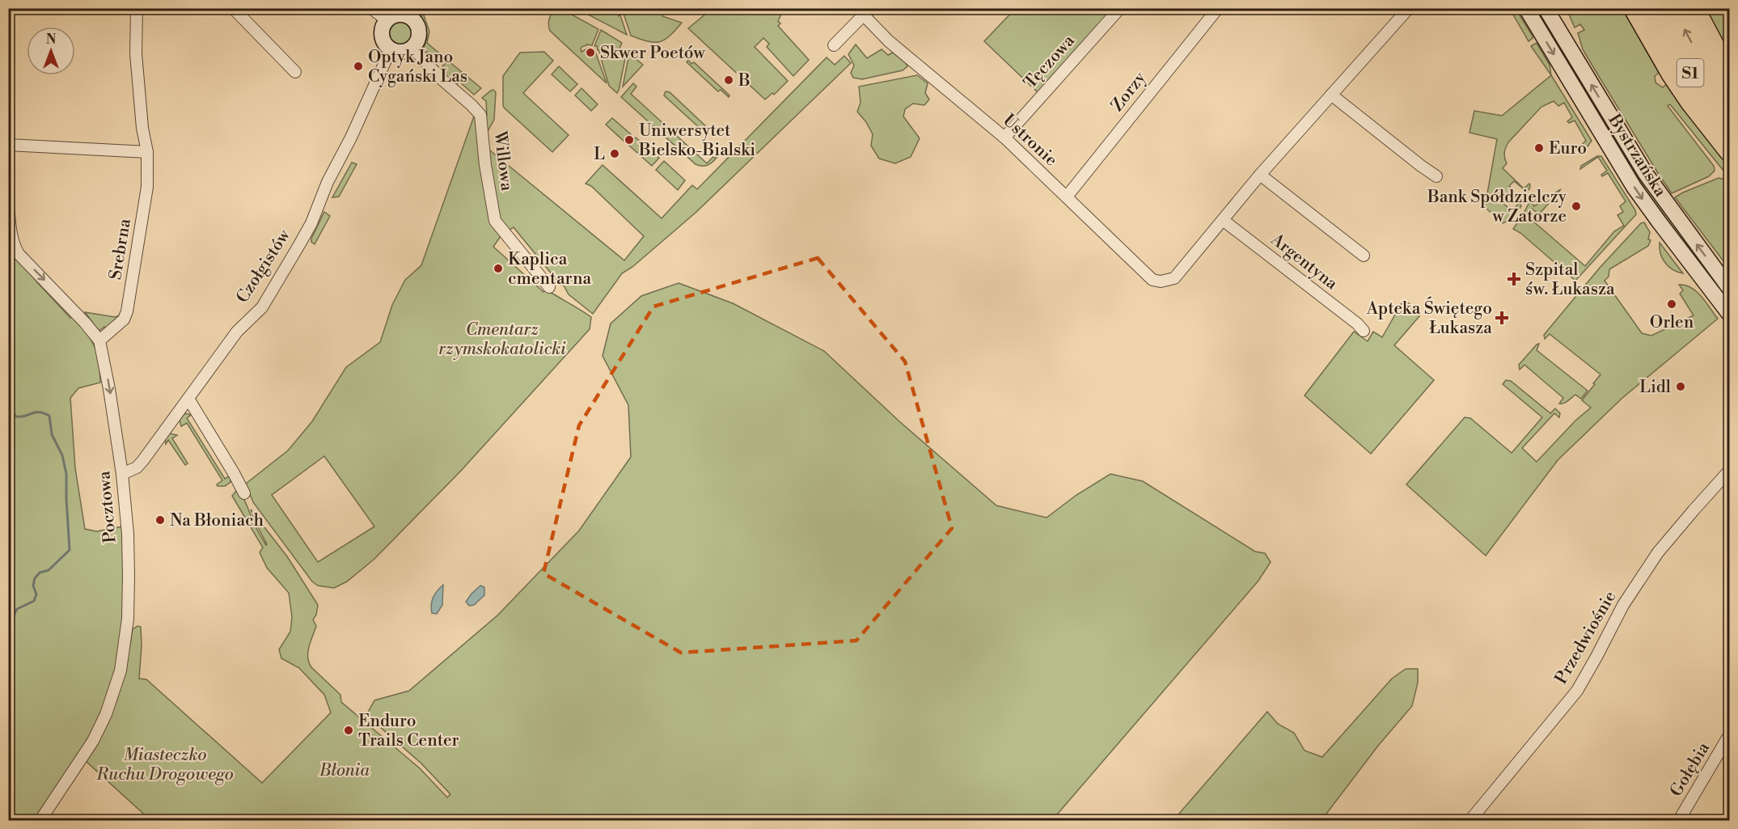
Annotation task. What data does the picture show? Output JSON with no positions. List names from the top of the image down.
{
  "streets": {
    "highway": ["S1"],
    "main road": ["Bystrzańska"],
    "street": [
      "Tęczowa",
      "Zorzy",
      "Ustronie",
      "Willowa",
      "Srebrna",
      "Argentyna",
      "Czołgistów",
      "Pocztowa",
      "Przedwiośnie",
      "Gołębia"
    ]
  },
  "crossings": [
    ["Tęczowa", "Ustronie"],
    ["Zorzy", "Ustronie"],
    ["Ustronie", "Argentyna"],
    ["Willowa", "Czołgistów"],
    ["Srebrna", "Pocztowa"],
    ["Czołgistów", "Pocztowa"]
  ],
  "one_way": ["Pocztowa"],
  "parks": ["Cmentarz rzymskokatolicki", "Miasteczko Ruchu Drogowego", "Błonia"],
  "places": {
    "other": [
      "Skwer Poetów",
      "Optyk Jano Cygański Las",
      "B",
      "Uniwersytet Bielsko-Bialski",
      "Euro",
      "L",
      "Bank Spółdzielczy w Zatorze",
      "Kaplica cmentarna",
      "Orlen",
      "Lidl",
      "Na Błoniach",
      "Enduro Trails Center"
    ],
    "health": ["Szpital św. Łukasza", "Apteka Świętego Łukasza"]
  },
  "north": "top"
}
